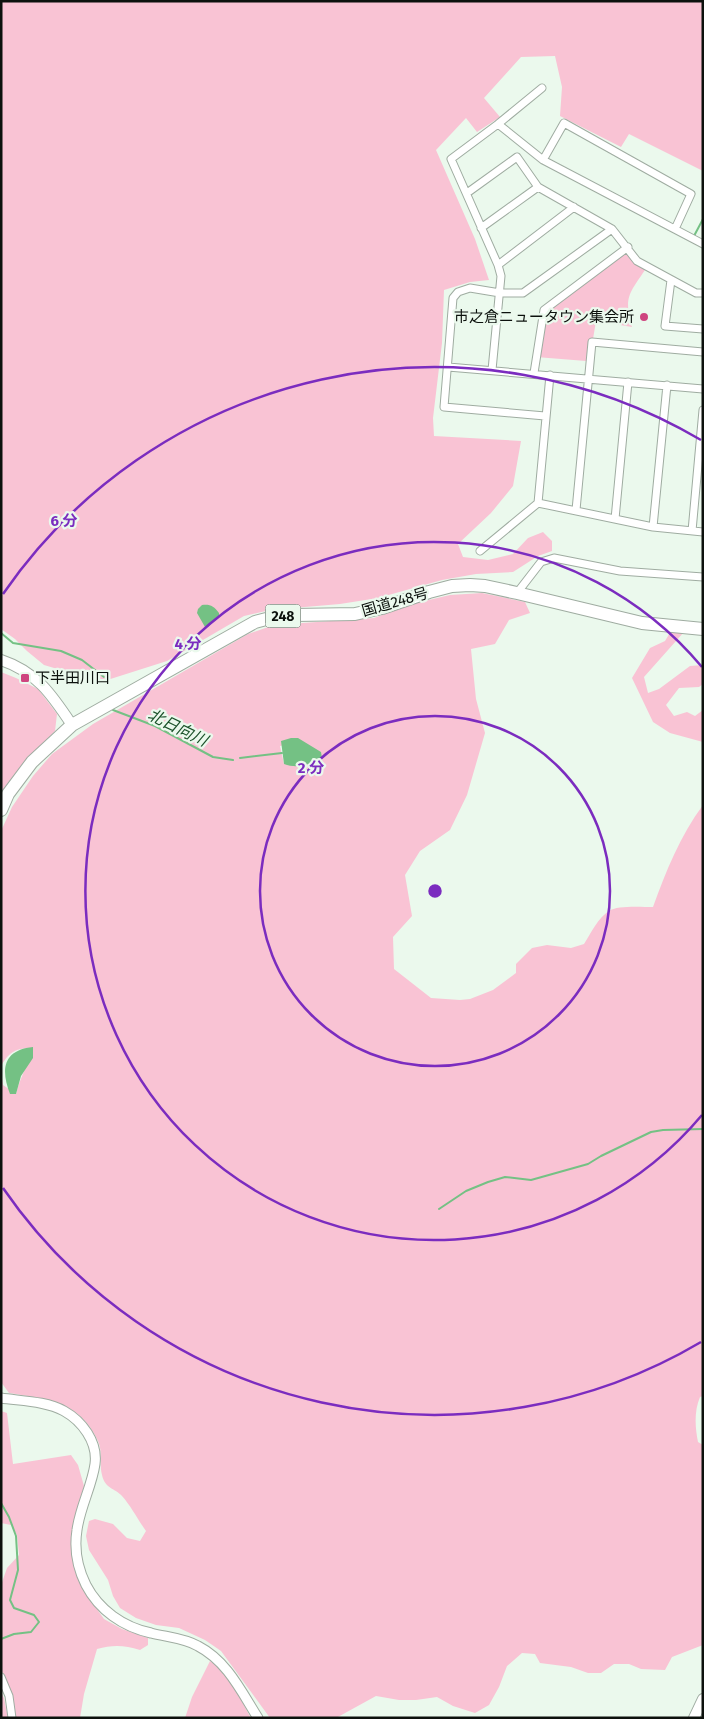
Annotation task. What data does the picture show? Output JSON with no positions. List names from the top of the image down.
{
  "streets": {
    "highway": ["国道248号", "248"]
  },
  "water": ["北日向川"],
  "places": {
    "other": ["市之倉ニュータウン集会所"],
    "transit": ["下半田川口"]
  },
  "rings": ["6 分", "4 分", "2 分"]
}
